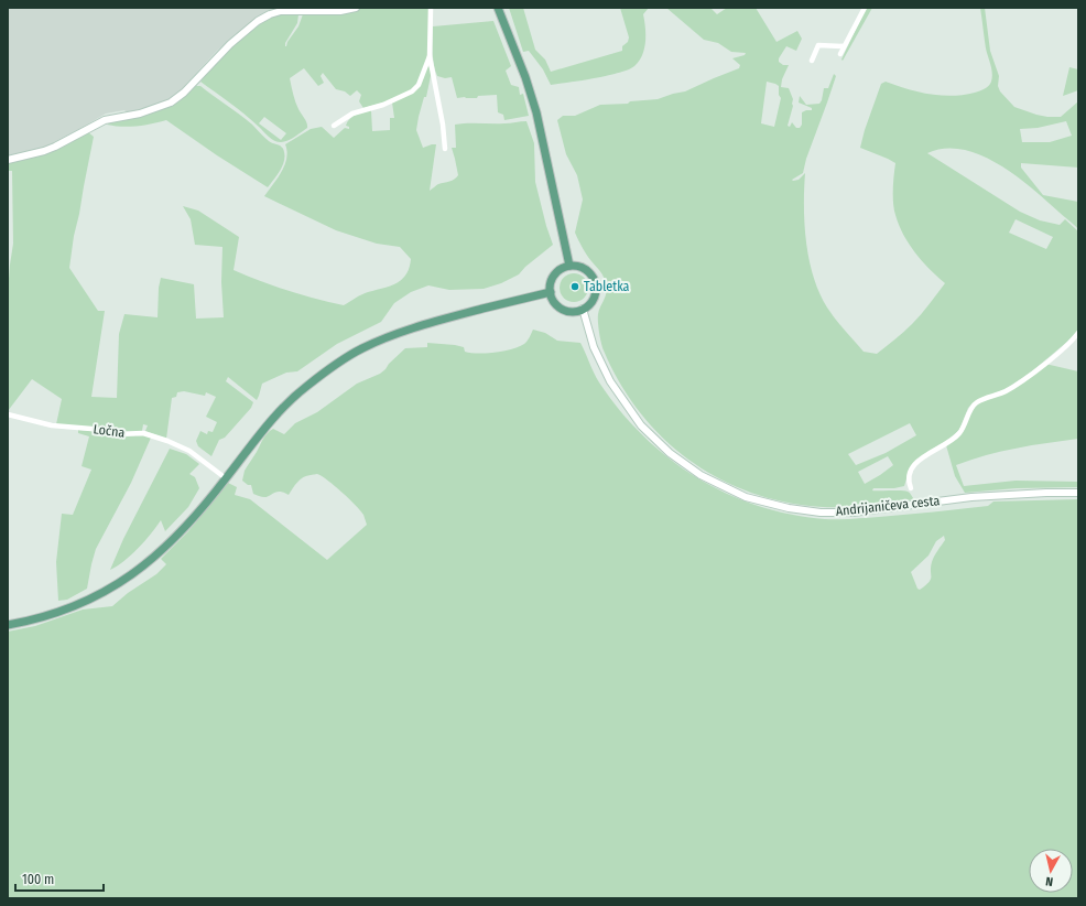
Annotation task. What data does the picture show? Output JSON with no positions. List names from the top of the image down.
{
  "streets": {
    "main road": ["Andrijaničeva cesta"],
    "street": ["Ločna"]
  },
  "places": ["Tabletka"],
  "scale_bar": "100 m",
  "north": "bottom"
}
